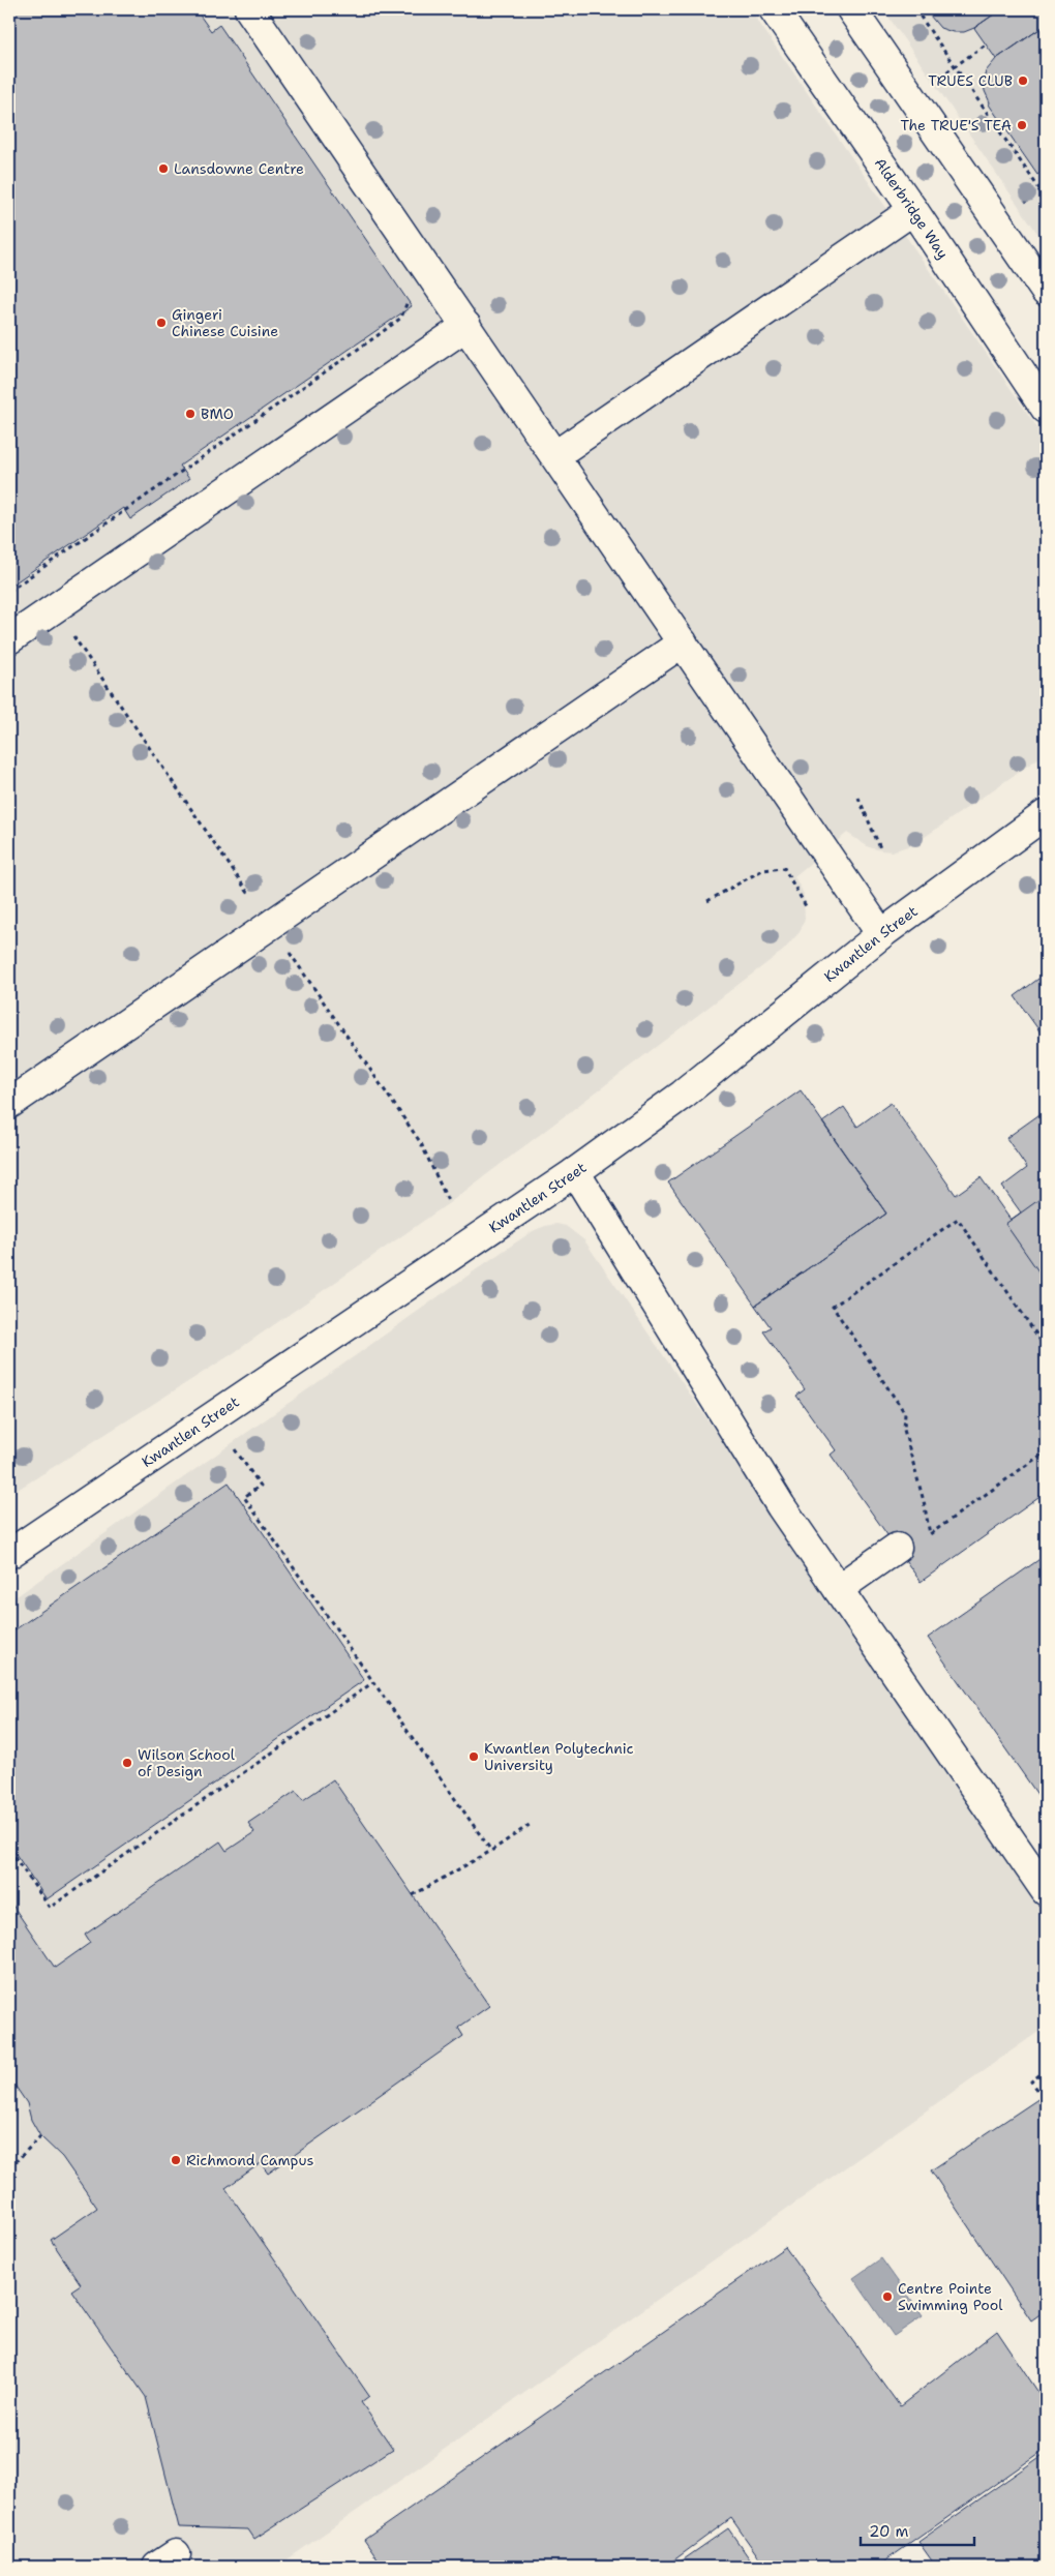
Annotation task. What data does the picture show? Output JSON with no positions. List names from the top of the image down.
{
  "streets": {
    "street": ["Alderbridge Way", "Kwantlen Street"]
  },
  "places": [
    "TRUES CLUB",
    "The TRUE'S TEA",
    "Lansdowne Centre",
    "Gingeri Chinese Cuisine",
    "BMO",
    "Kwantlen Polytechnic University",
    "Wilson School of Design",
    "Richmond Campus",
    "Centre Pointe Swimming Pool"
  ],
  "scale_bar": "20 m"
}
